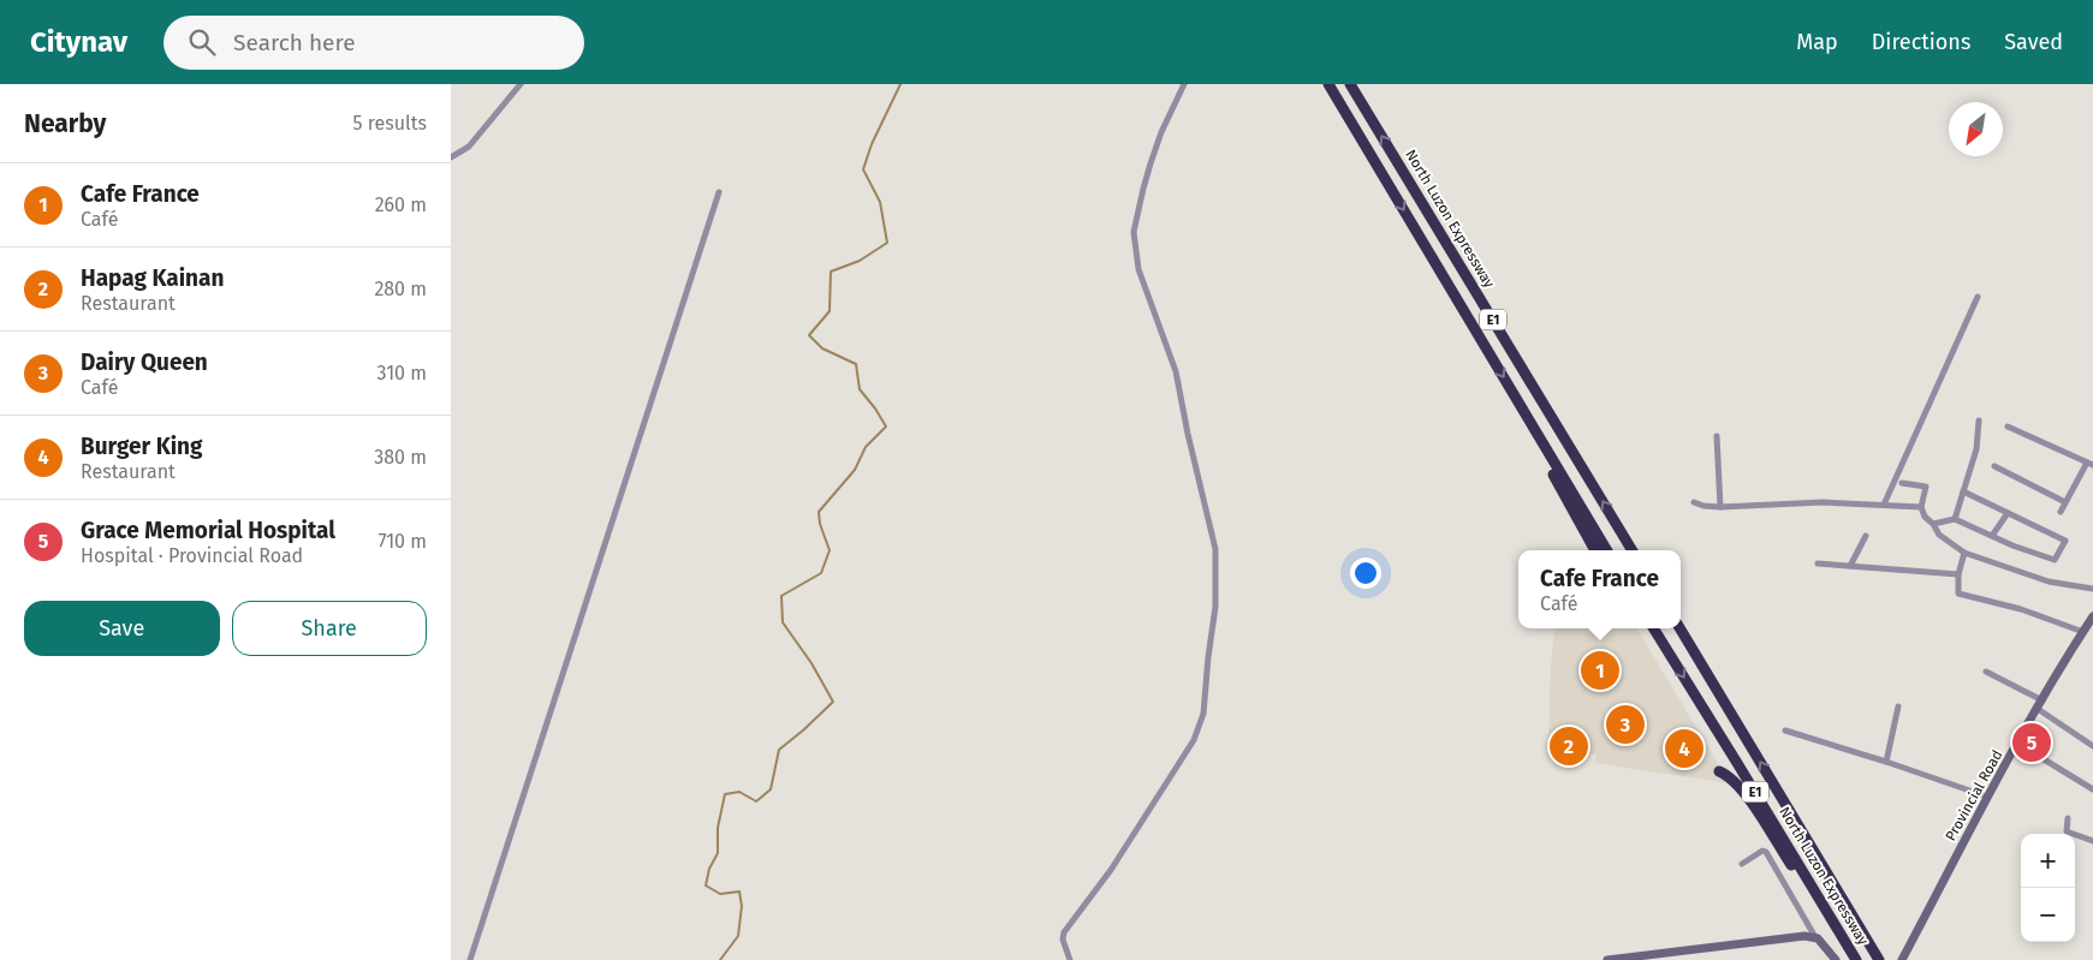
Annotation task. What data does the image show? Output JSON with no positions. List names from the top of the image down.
{
  "streets": {
    "highway": ["North Luzon Expressway", "E1"],
    "main road": ["Provincial Road"]
  },
  "north": "bottom left",
  "page": {
    "header": "Citynav",
    "search": "Search here",
    "nav": ["Map", "Directions", "Saved"],
    "heading": ["Nearby", "5 results"],
    "list": [
      {
        "mark": "1",
        "name": "Cafe France",
        "note": "Café",
        "value": "260 m"
      },
      {
        "mark": "2",
        "name": "Hapag Kainan",
        "note": "Restaurant",
        "value": "280 m"
      },
      {
        "mark": "3",
        "name": "Dairy Queen",
        "note": "Café",
        "value": "310 m"
      },
      {
        "mark": "4",
        "name": "Burger King",
        "note": "Restaurant",
        "value": "380 m"
      },
      {
        "mark": "5",
        "name": "Grace Memorial Hospital",
        "note": "Hospital · Provincial Road",
        "value": "710 m"
      }
    ],
    "popup": ["Cafe France", "Café"],
    "buttons": ["Save", "Share"],
    "pins": [
      "1",
      "3",
      "5",
      "2",
      "4"
    ],
    "map_buttons": ["+", "−"]
  }
}
